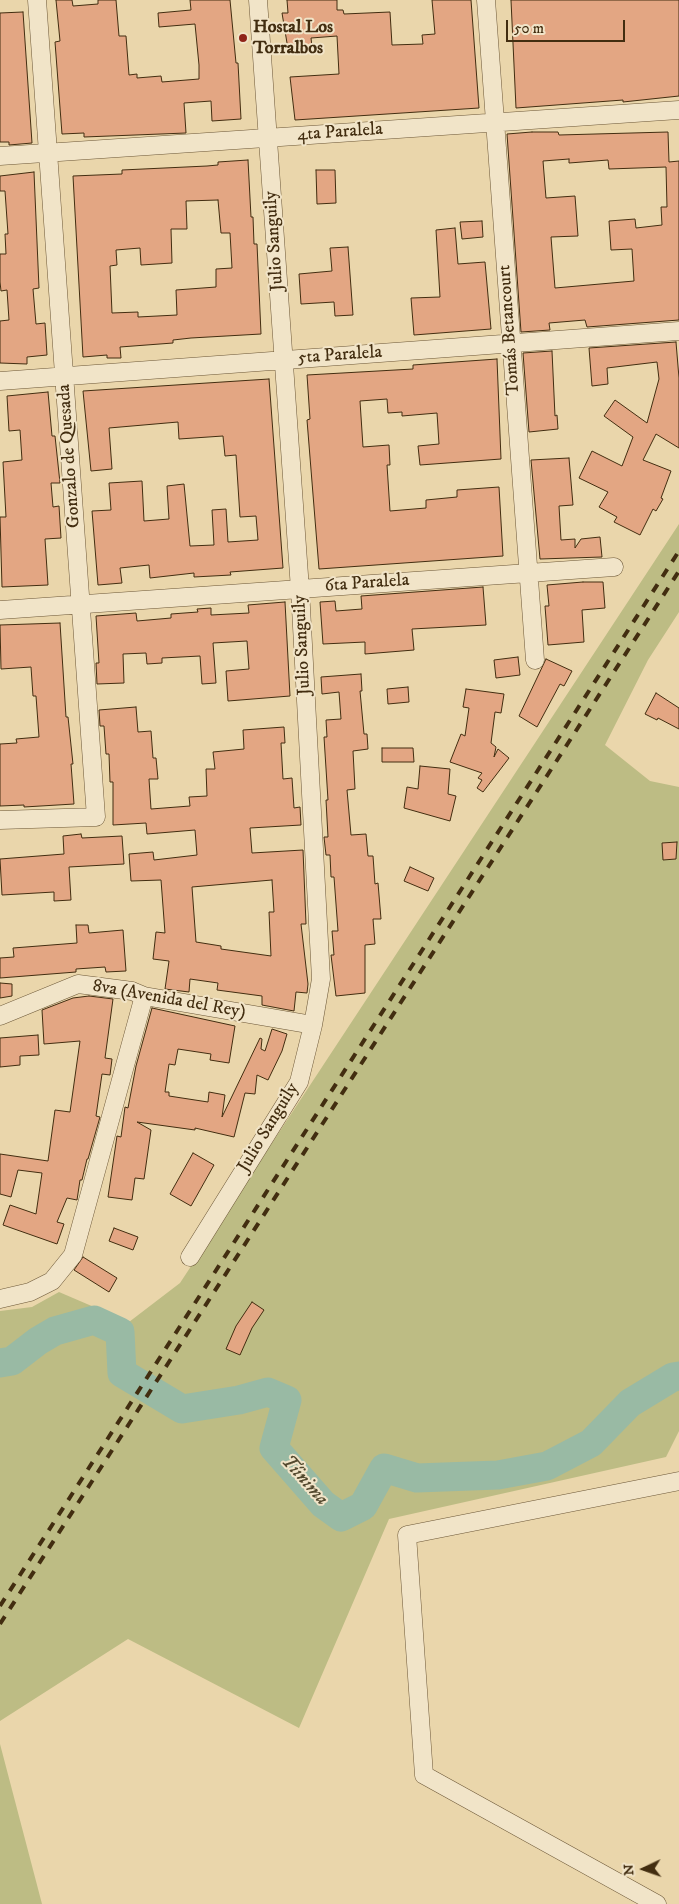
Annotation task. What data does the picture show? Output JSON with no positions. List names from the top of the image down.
{
  "streets": {
    "street": [
      "4ta Paralela",
      "Julio Sanguily",
      "Tomás Betancourt",
      "5ta Paralela",
      "Gonzalo de Quesada",
      "6ta Paralela",
      "8va (Avenida del Rey)"
    ]
  },
  "crossings": [
    ["4ta Paralela", "Julio Sanguily"],
    ["4ta Paralela", "Tomás Betancourt"],
    ["4ta Paralela", "Gonzalo de Quesada"],
    ["Julio Sanguily", "5ta Paralela"],
    ["Julio Sanguily", "6ta Paralela"],
    ["Julio Sanguily", "8va (Avenida del Rey)"],
    ["Tomás Betancourt", "5ta Paralela"],
    ["Tomás Betancourt", "6ta Paralela"],
    ["5ta Paralela", "Gonzalo de Quesada"],
    ["Gonzalo de Quesada", "6ta Paralela"]
  ],
  "water": ["Tíinima"],
  "places": ["Hostal Los Torralbos"],
  "scale_bar": "50 m",
  "north": "left"
}
